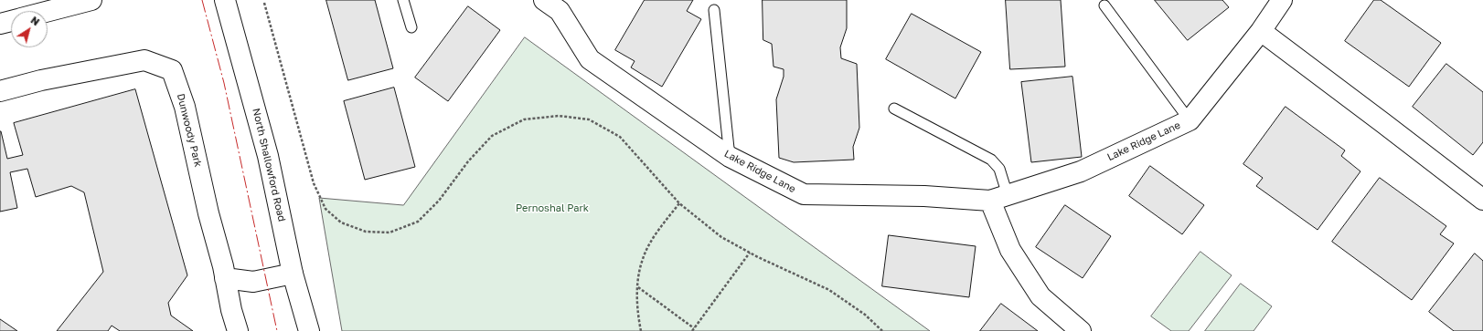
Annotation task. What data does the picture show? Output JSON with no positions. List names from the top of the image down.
{
  "streets": {
    "street": ["Dunwoody Park", "Lake Ridge Lane", "North Shallowford Road"]
  },
  "parks": ["Pernoshal Park"],
  "north": "top right"
}
